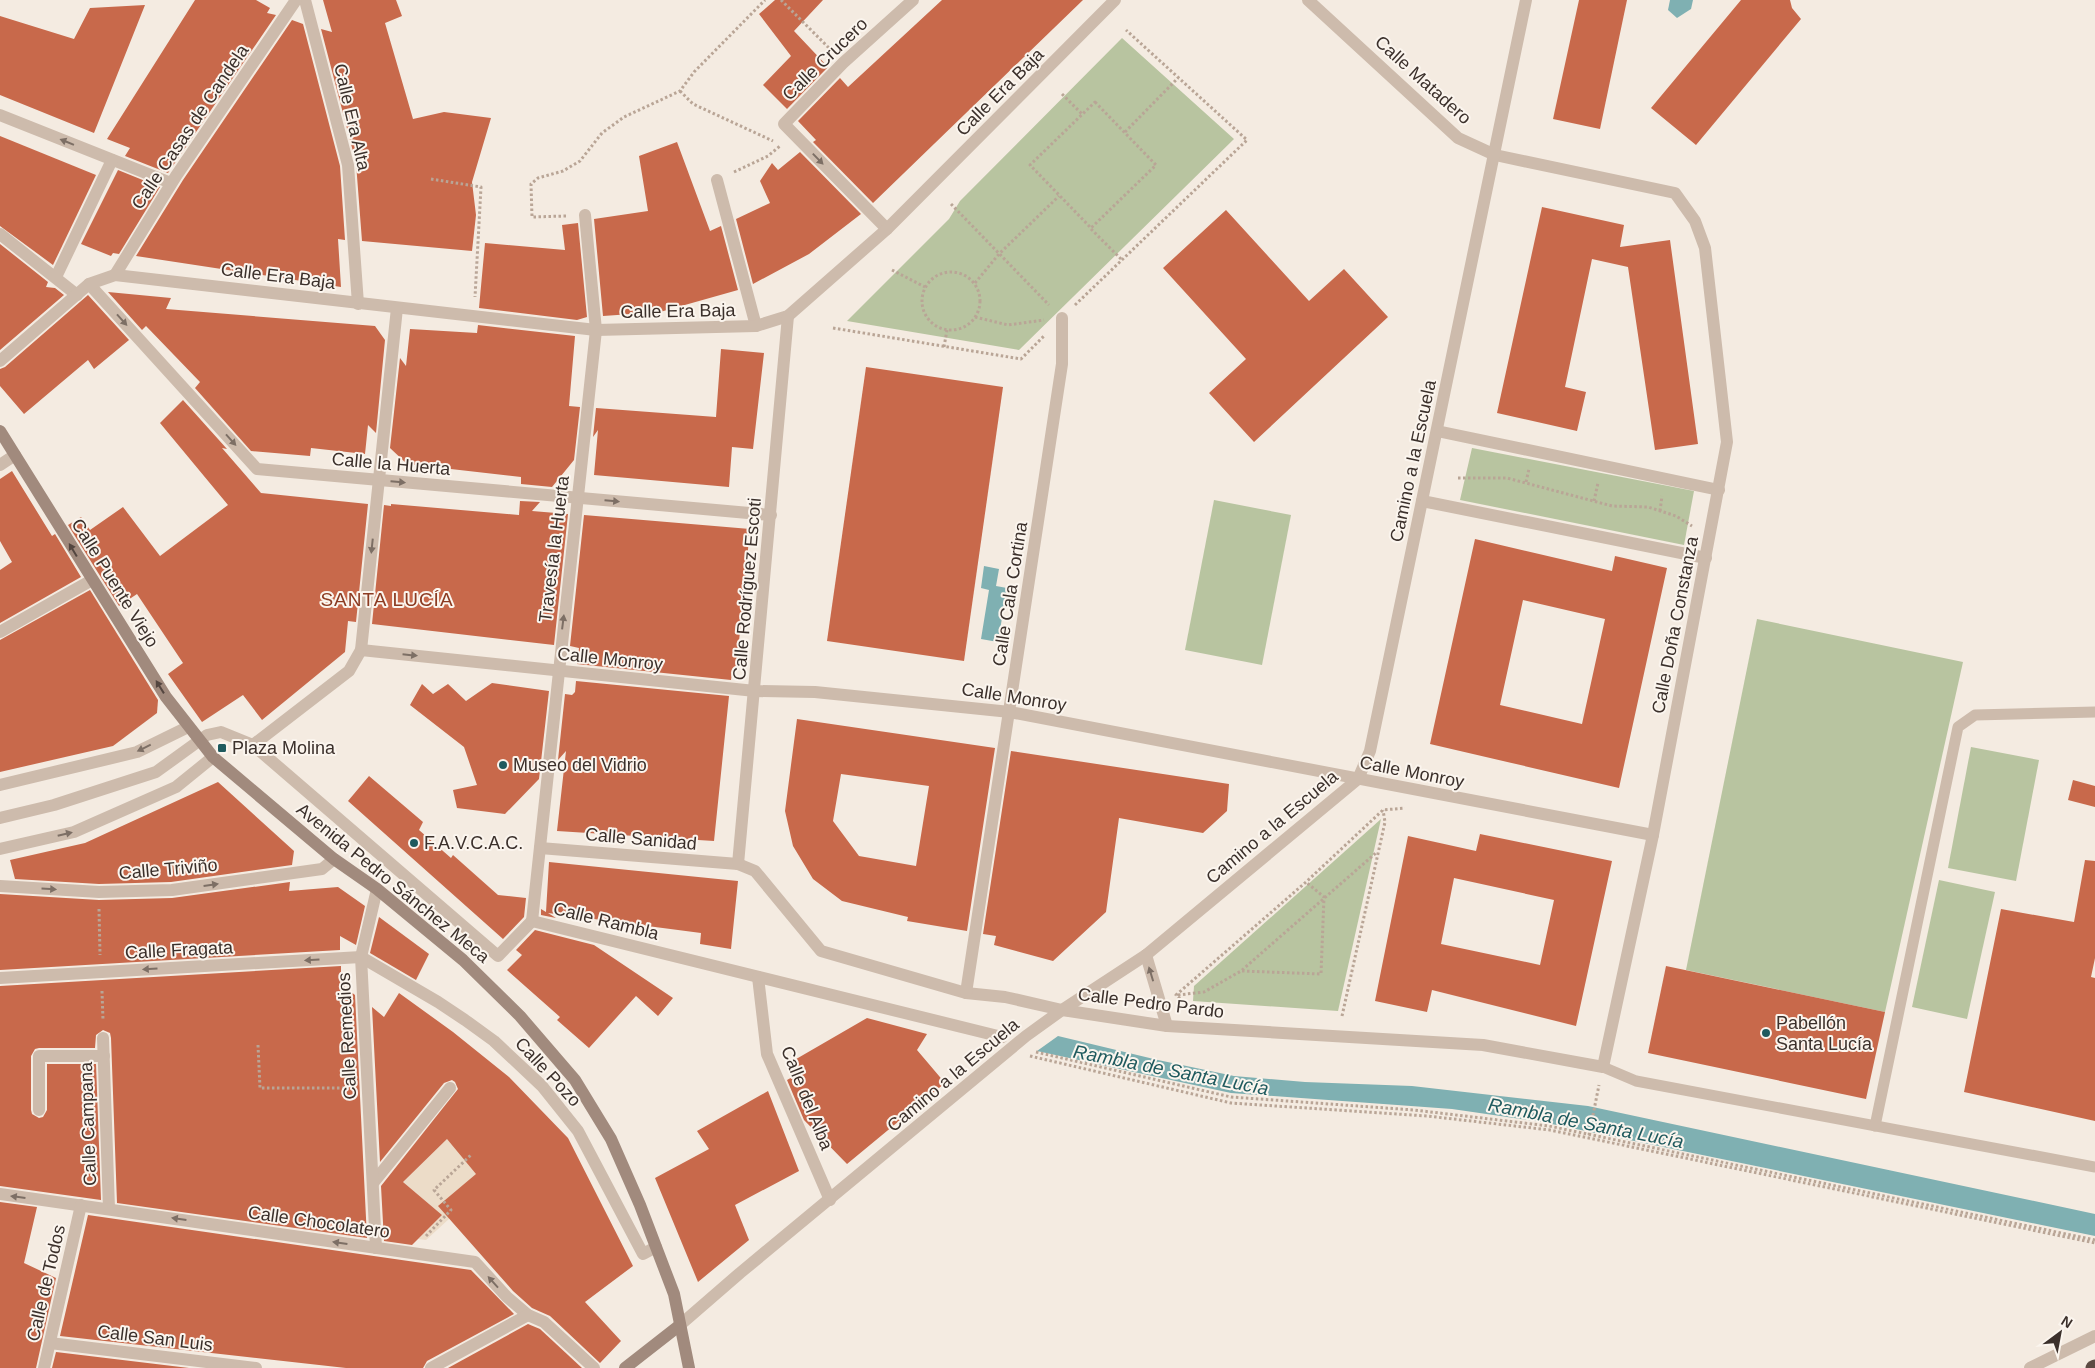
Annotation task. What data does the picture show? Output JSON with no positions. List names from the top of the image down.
{
  "streets": {
    "street": [
      "Calle Crucero",
      "Calle Matadero",
      "Calle Era Baja",
      "Calle Era Alta",
      "Calle Casas de Candela",
      "Camino a la Escuela",
      "Calle la Huerta",
      "Travesía la Huerta",
      "Calle Puente Viejo",
      "Calle Rodríguez Escoti",
      "Calle Cala Cortina",
      "Calle Doña Constanza",
      "Calle Monroy",
      "Calle Sanidad",
      "Calle Triviño",
      "Avenida Pedro Sánchez Meca",
      "Calle Rambla",
      "Calle Fragata",
      "Calle Pedro Pardo",
      "Calle Remedios",
      "Calle Pozo",
      "Calle del Alba",
      "Calle Campana",
      "Calle Chocolatero",
      "Calle de Todos",
      "Calle San Luis"
    ]
  },
  "crossings": [
    ["Calle Crucero", "Calle Era Baja"],
    ["Calle Matadero", "Camino a la Escuela"],
    ["Calle Matadero", "Calle Doña Constanza"],
    ["Calle Era Baja", "Calle Era Alta"],
    ["Calle Era Baja", "Calle Casas de Candela"],
    ["Calle Era Baja", "Travesía la Huerta"],
    ["Calle Era Baja", "Calle Rodríguez Escoti"],
    ["Camino a la Escuela", "Calle Monroy"],
    ["Camino a la Escuela", "Avenida Pedro Sánchez Meca"],
    ["Camino a la Escuela", "Calle Pedro Pardo"],
    ["Camino a la Escuela", "Calle del Alba"],
    ["Calle la Huerta", "Travesía la Huerta"],
    ["Calle la Huerta", "Calle Rodríguez Escoti"],
    ["Travesía la Huerta", "Calle Monroy"],
    ["Travesía la Huerta", "Calle Sanidad"],
    ["Travesía la Huerta", "Calle Rambla"],
    ["Calle Rodríguez Escoti", "Calle Monroy"],
    ["Calle Rodríguez Escoti", "Calle Sanidad"],
    ["Calle Rodríguez Escoti", "Calle Pedro Pardo"],
    ["Calle Cala Cortina", "Calle Monroy"],
    ["Calle Cala Cortina", "Calle Pedro Pardo"],
    ["Calle Doña Constanza", "Calle Monroy"],
    ["Calle Doña Constanza", "Calle Pedro Pardo"],
    ["Calle Sanidad", "Calle Pedro Pardo"],
    ["Calle Triviño", "Avenida Pedro Sánchez Meca"],
    ["Avenida Pedro Sánchez Meca", "Calle Remedios"],
    ["Avenida Pedro Sánchez Meca", "Calle Pozo"],
    ["Calle Rambla", "Calle del Alba"],
    ["Calle Fragata", "Calle Remedios"],
    ["Calle Fragata", "Calle Pozo"],
    ["Calle Remedios", "Calle Pozo"],
    ["Calle Remedios", "Calle Chocolatero"],
    ["Calle Campana", "Calle Chocolatero"],
    ["Calle Chocolatero", "Calle de Todos"],
    ["Calle de Todos", "Calle San Luis"]
  ],
  "one_way": [
    "Calle la Huerta",
    "Calle Puente Viejo",
    "Calle Fragata",
    "Calle Chocolatero"
  ],
  "districts": ["SANTA LUCÍA"],
  "water": ["Rambla de Santa Lucía"],
  "places": {
    "transit": ["Plaza Molina"],
    "other": ["Museo del Vidrio", "F.A.V.C.A.C.", "Pabellón Santa Lucía"]
  },
  "north": "top right"
}
